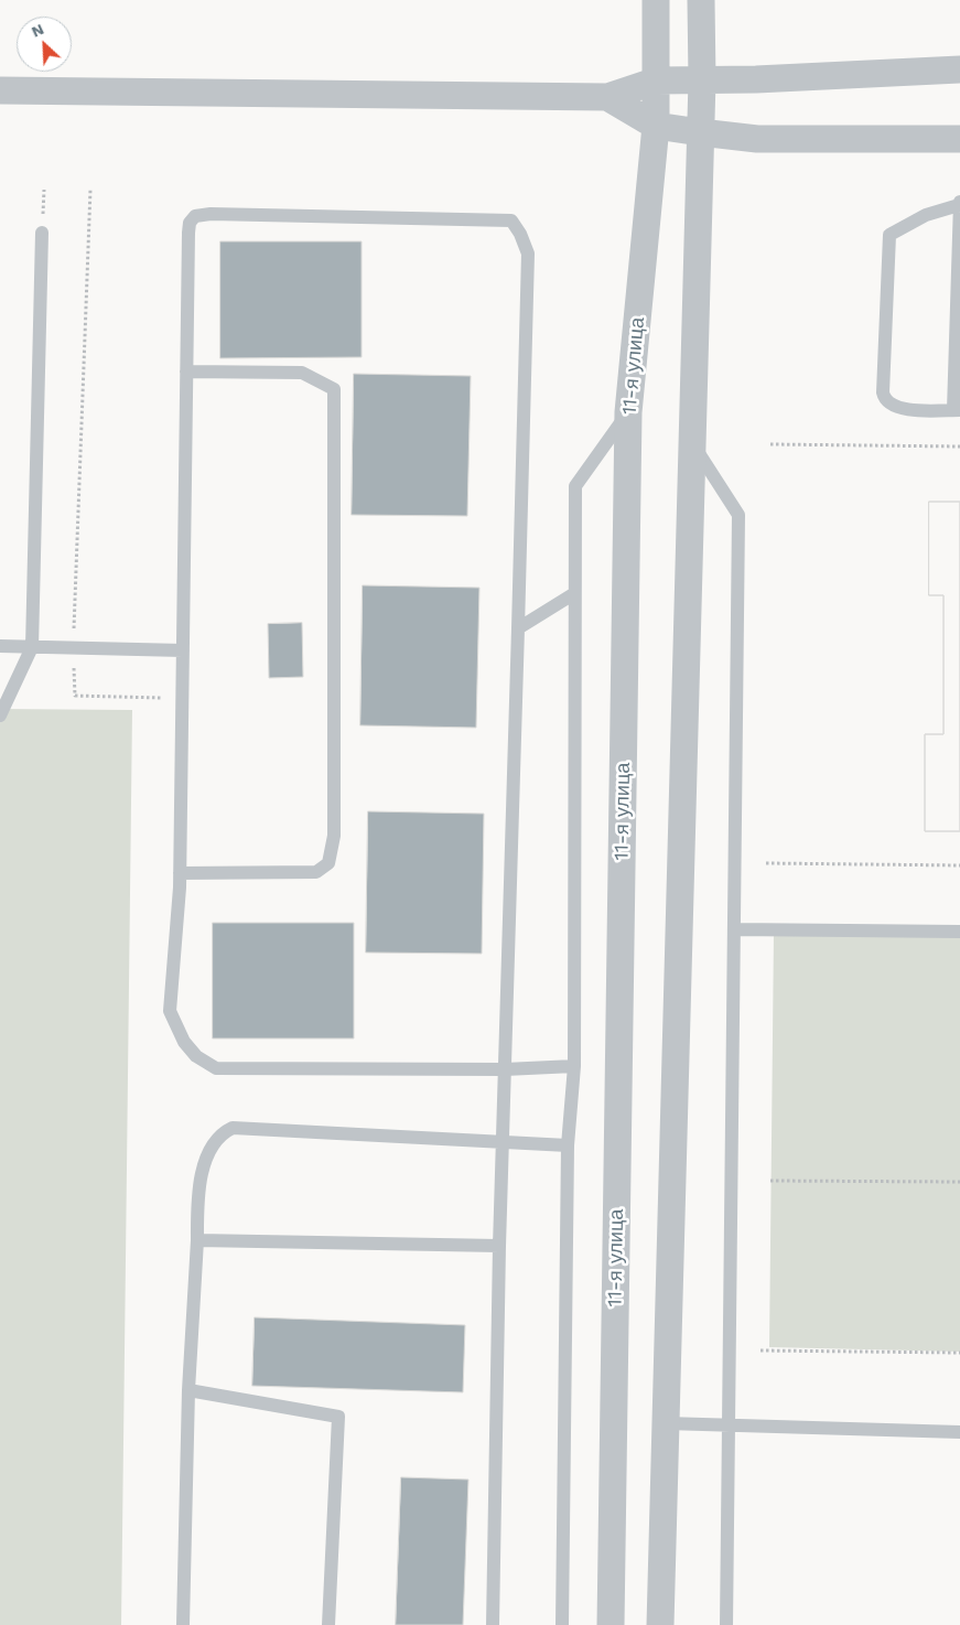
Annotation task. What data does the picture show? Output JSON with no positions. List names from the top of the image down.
{
  "streets": {
    "street": ["11-я улица"]
  },
  "north": "top left"
}
